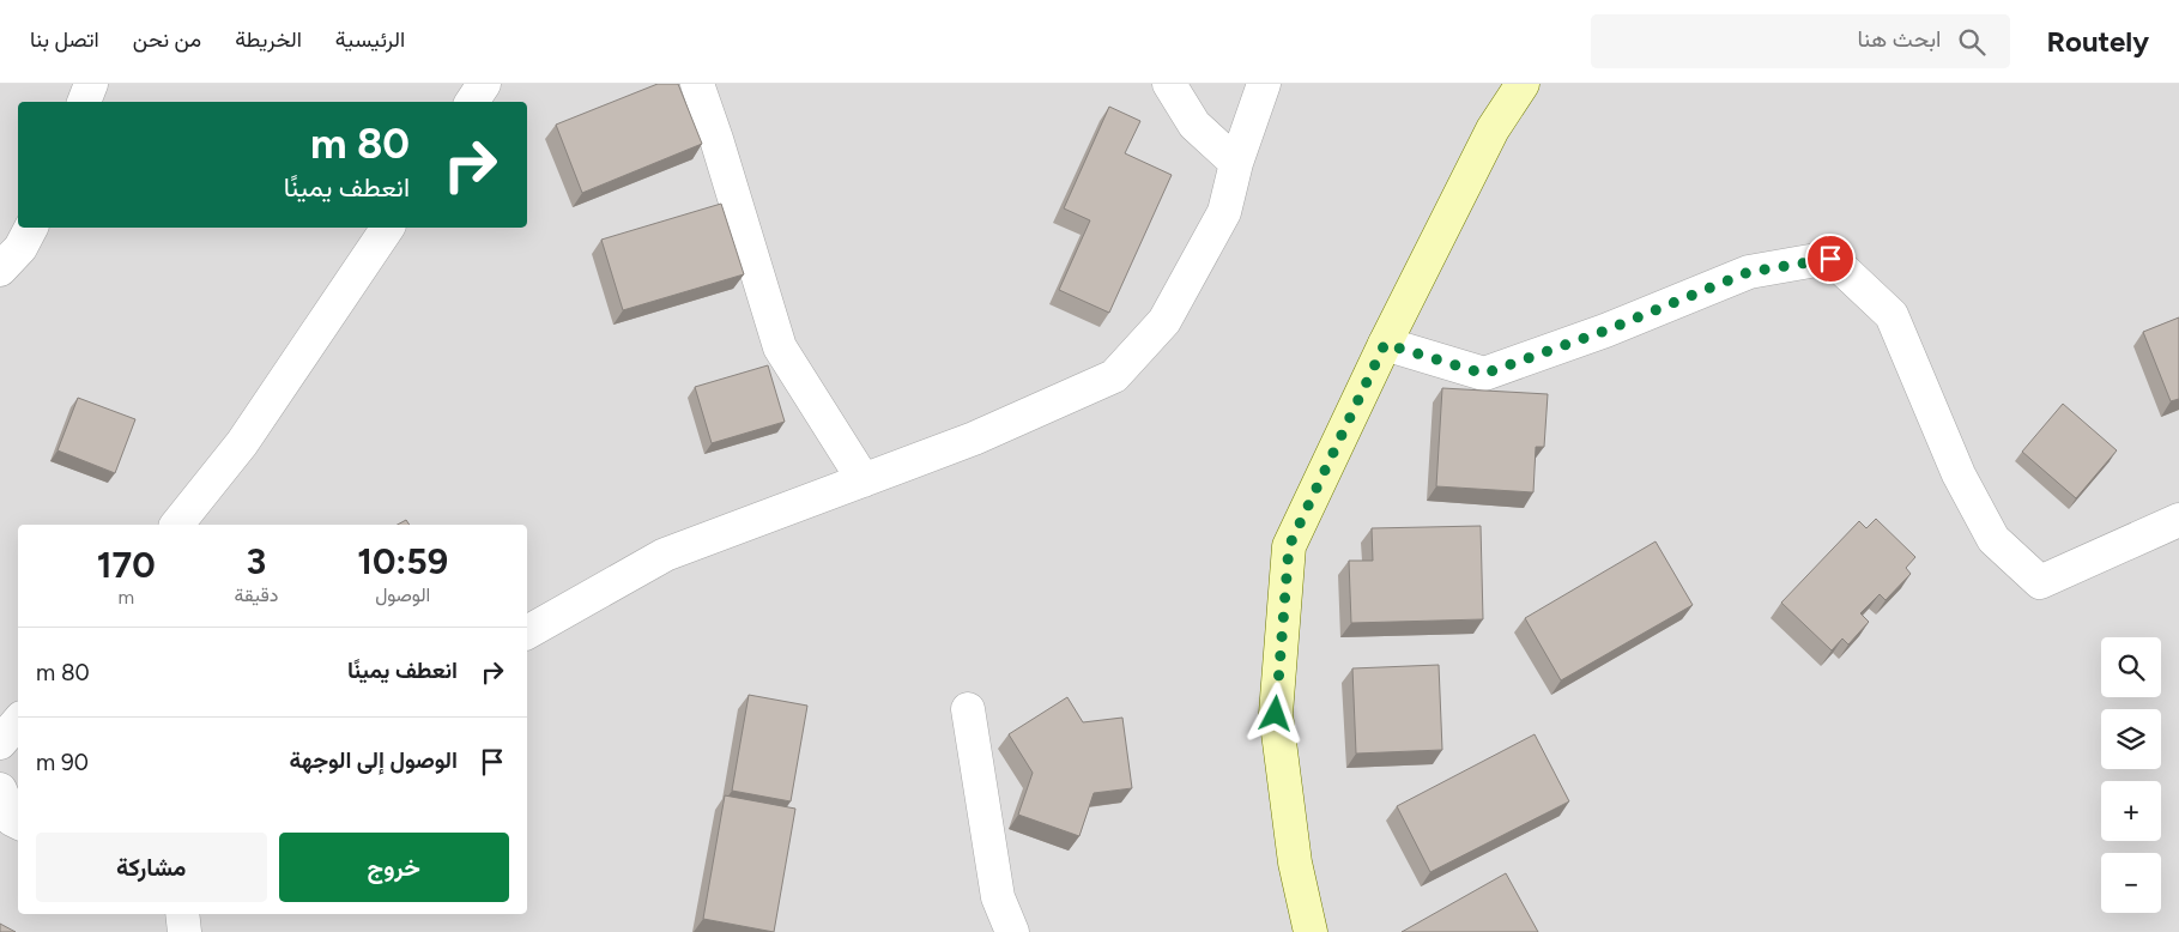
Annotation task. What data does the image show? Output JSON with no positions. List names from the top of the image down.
{
  "page": {
    "header": "Routely",
    "search": "ابحث هنا",
    "nav": [
      "الرئيسية",
      "الخريطة",
      "من نحن",
      "اتصل بنا"
    ],
    "turn": ["80 m", "انعطف يمينًا"],
    "eta": [
      "10:59",
      "الوصول",
      "3",
      "دقيقة",
      "170",
      "m"
    ],
    "list": [
      {
        "name": "انعطف يمينًا",
        "value": "80 m"
      },
      {
        "name": "الوصول إلى الوجهة",
        "value": "90 m"
      }
    ],
    "map_buttons": ["+", "−"],
    "buttons": ["خروج", "مشاركة"]
  }
}
